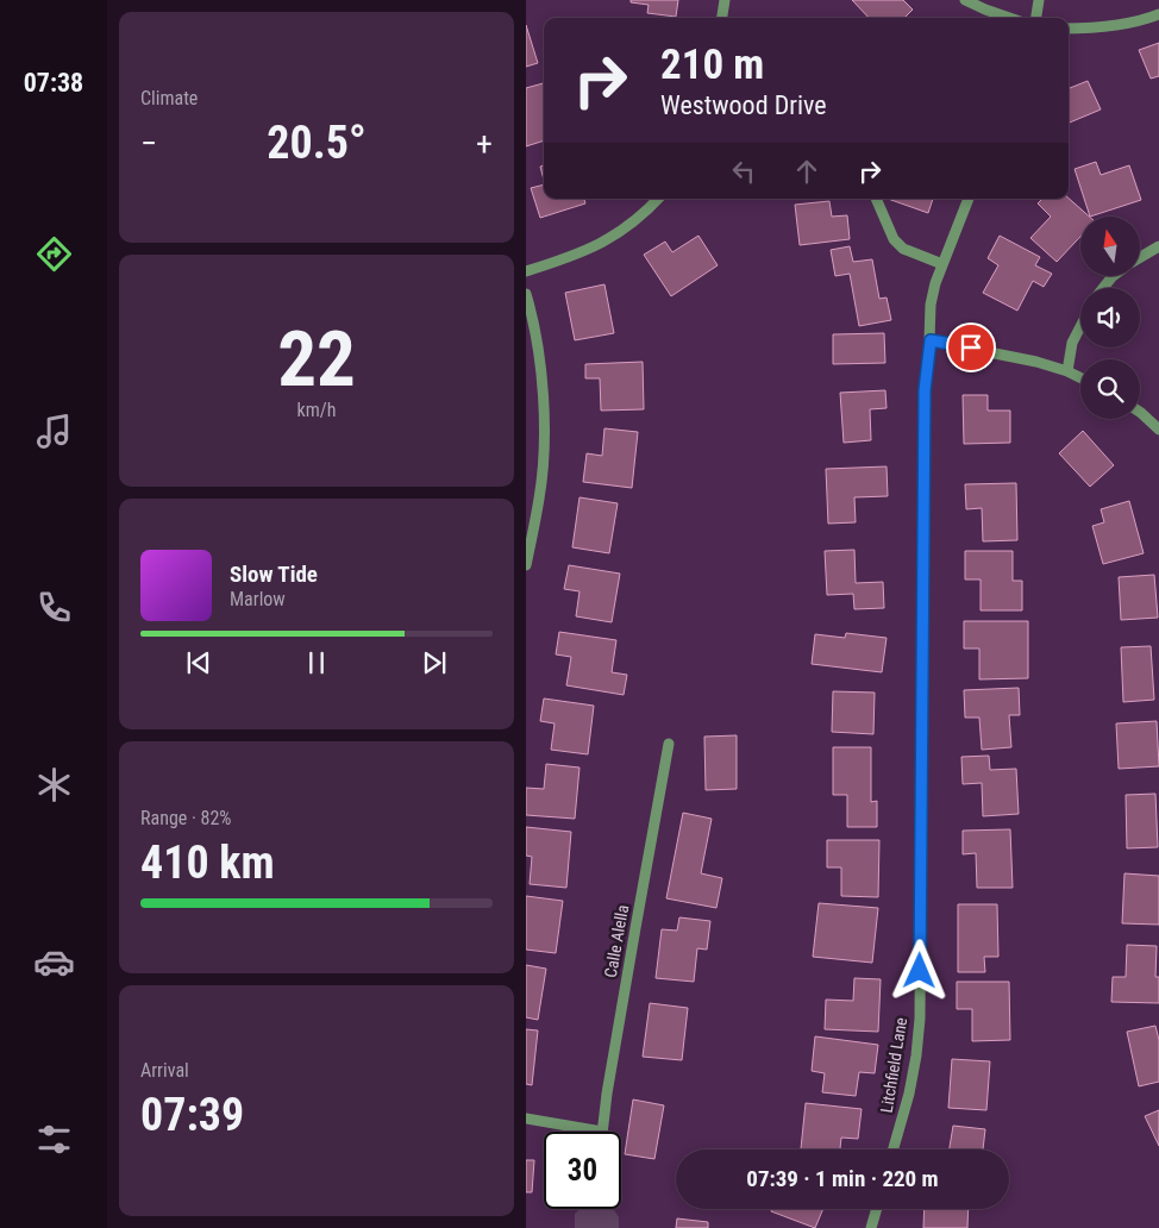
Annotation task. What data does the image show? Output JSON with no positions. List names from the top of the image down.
{
  "streets": {
    "street": ["Calle Alella", "Litchfield Lane"]
  },
  "north": "top",
  "page": {
    "tabs": "07:38",
    "tile": [
      "Climate",
      ["22", "km/h"],
      ["Range · 82%", "410 km"],
      ["Arrival", "07:39"]
    ],
    "turn": ["210 m", "Westwood Drive"],
    "heat": ["−", "20.5°", "+"],
    "song": ["Slow Tide", "Marlow"],
    "limit": "30",
    "trip": "07:39 · 1 min · 220 m"
  }
}
